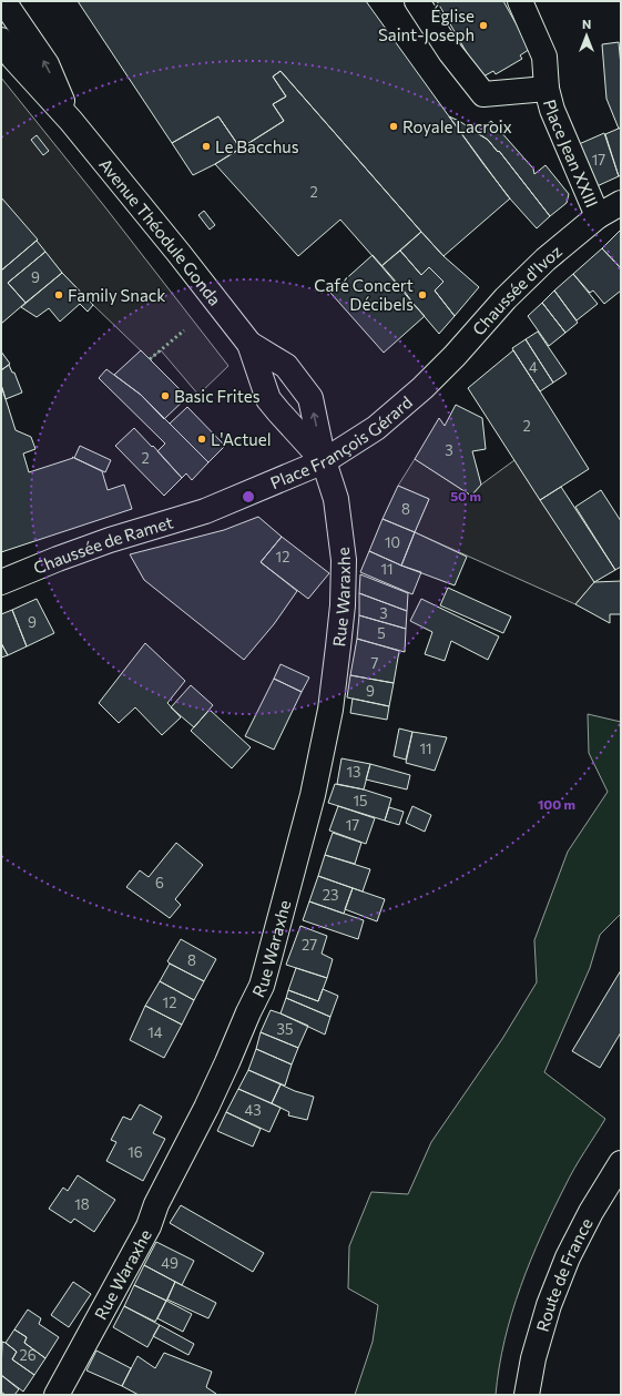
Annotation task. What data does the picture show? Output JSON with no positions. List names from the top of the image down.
{
  "streets": {
    "main road": [
      "Place Jean XXIII",
      "Avenue Théodule Gonda",
      "Chaussée d'Ivoz",
      "Place François Gérard",
      "Chaussée de Ramet",
      "Rue Waraxhe",
      "Route de France"
    ]
  },
  "crossings": [
    ["Place Jean XXIII", "Chaussée d'Ivoz"],
    ["Avenue Théodule Gonda", "Place François Gérard"],
    ["Avenue Théodule Gonda", "Rue Waraxhe"],
    ["Chaussée d'Ivoz", "Place François Gérard"],
    ["Place François Gérard", "Chaussée de Ramet"],
    ["Place François Gérard", "Rue Waraxhe"]
  ],
  "places": [
    "Église Saint-Joseph",
    "Royale Lacroix",
    "Le Bacchus",
    "Family Snack",
    "Café Concert Décibels",
    "Basic Frites",
    "L'Actuel"
  ],
  "house_numbers": [
    "17",
    "2",
    "9",
    "4",
    "2",
    "3",
    "2",
    "8",
    "10",
    "12",
    "11",
    "3",
    "9",
    "5",
    "7",
    "9",
    "11",
    "13",
    "15",
    "17",
    "6",
    "23",
    "27",
    "8",
    "12",
    "35",
    "14",
    "43",
    "16",
    "18",
    "49",
    "26"
  ],
  "north": "top",
  "rings": ["50 m", "100 m"]
}
